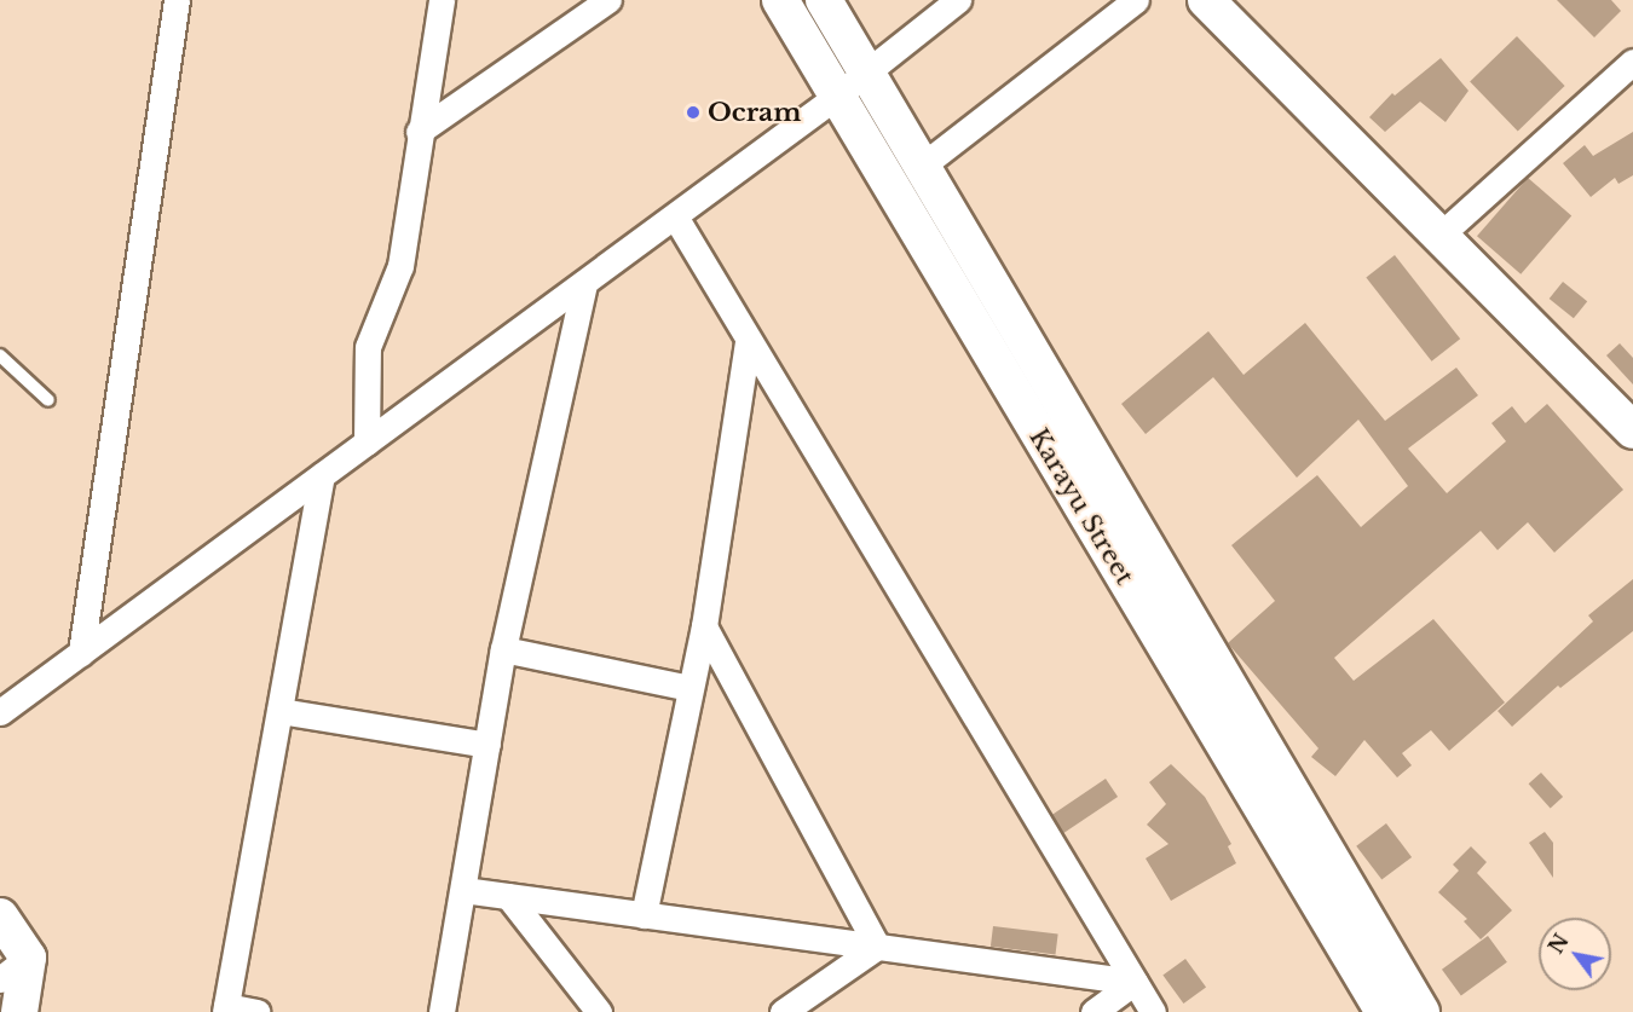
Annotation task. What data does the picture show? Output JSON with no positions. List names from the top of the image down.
{
  "streets": {
    "main road": ["Karayu Street"]
  },
  "places": ["Ocram"],
  "north": "top left"
}
